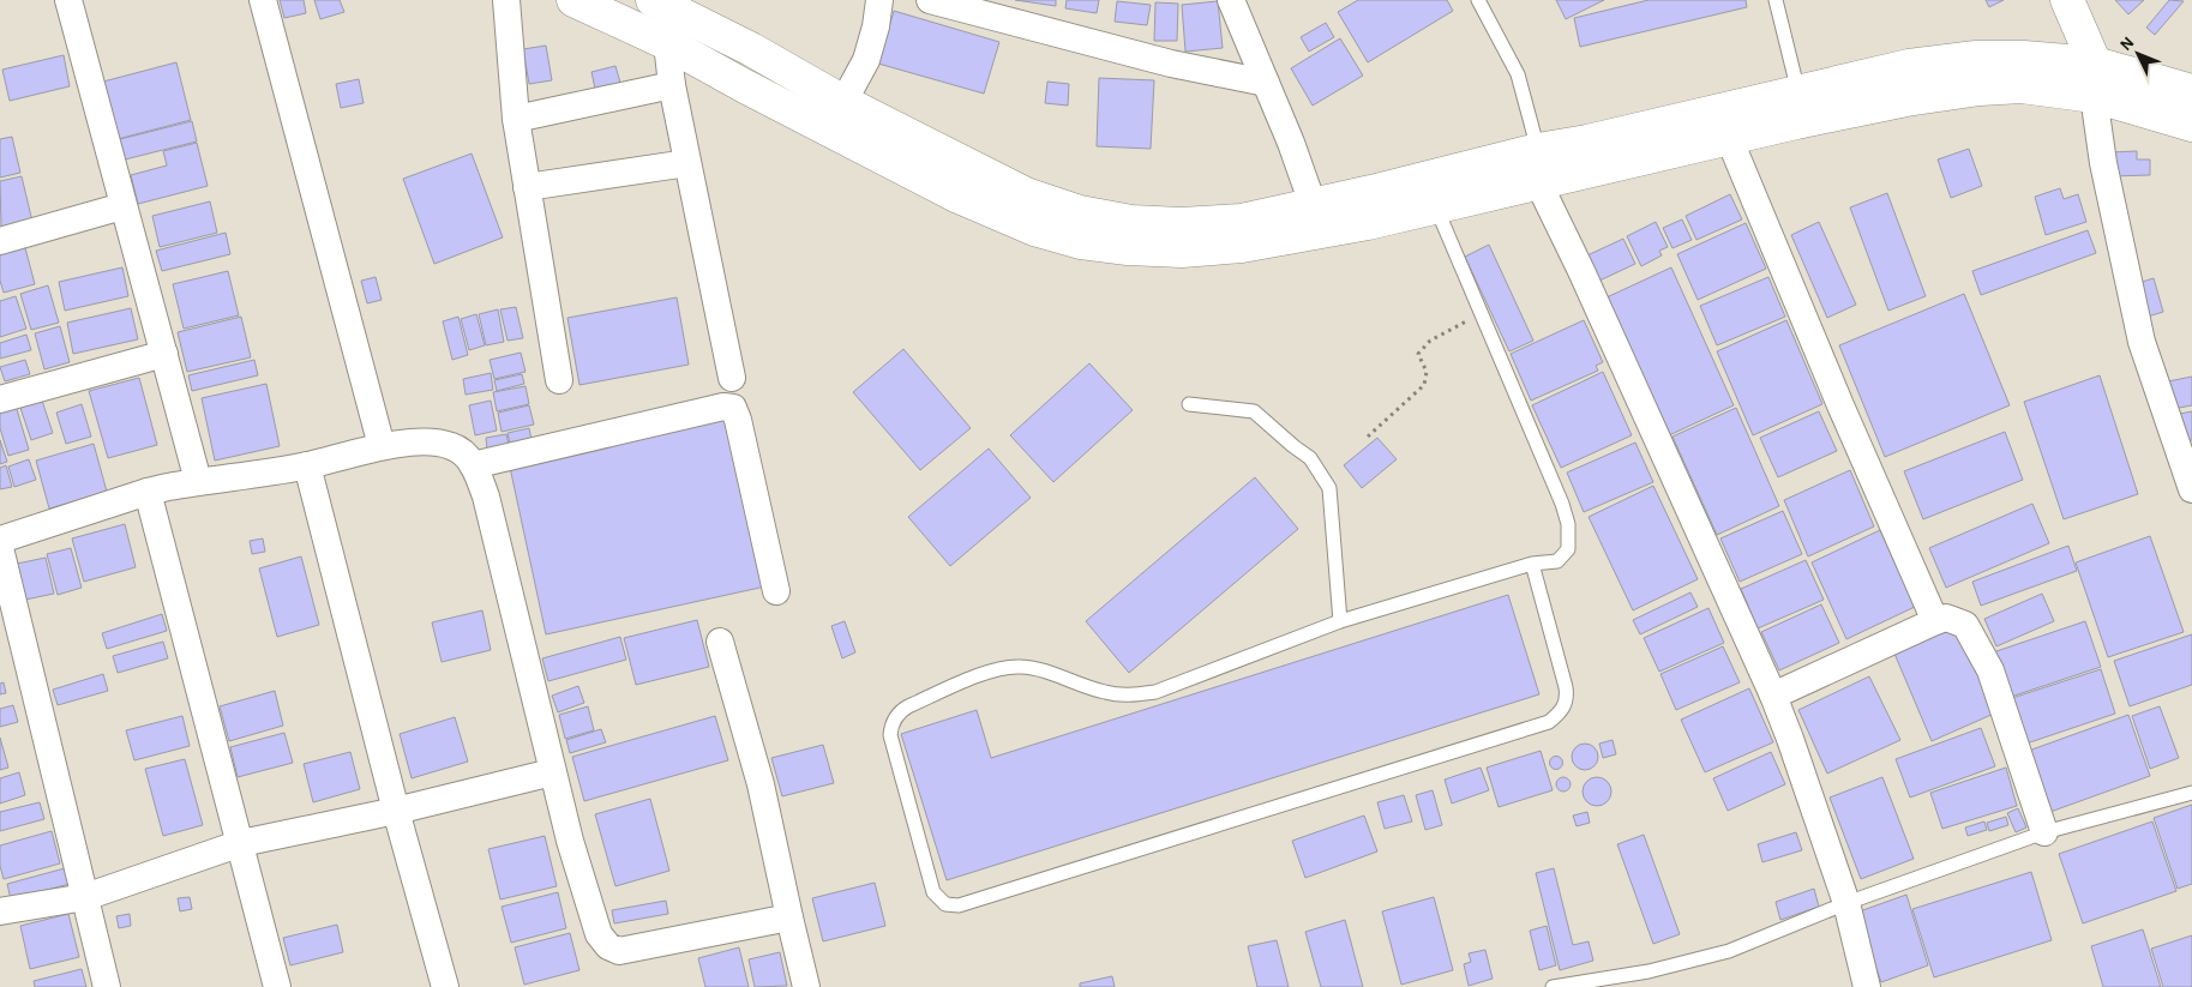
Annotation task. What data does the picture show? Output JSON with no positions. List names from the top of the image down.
{
  "north": "top left"
}
